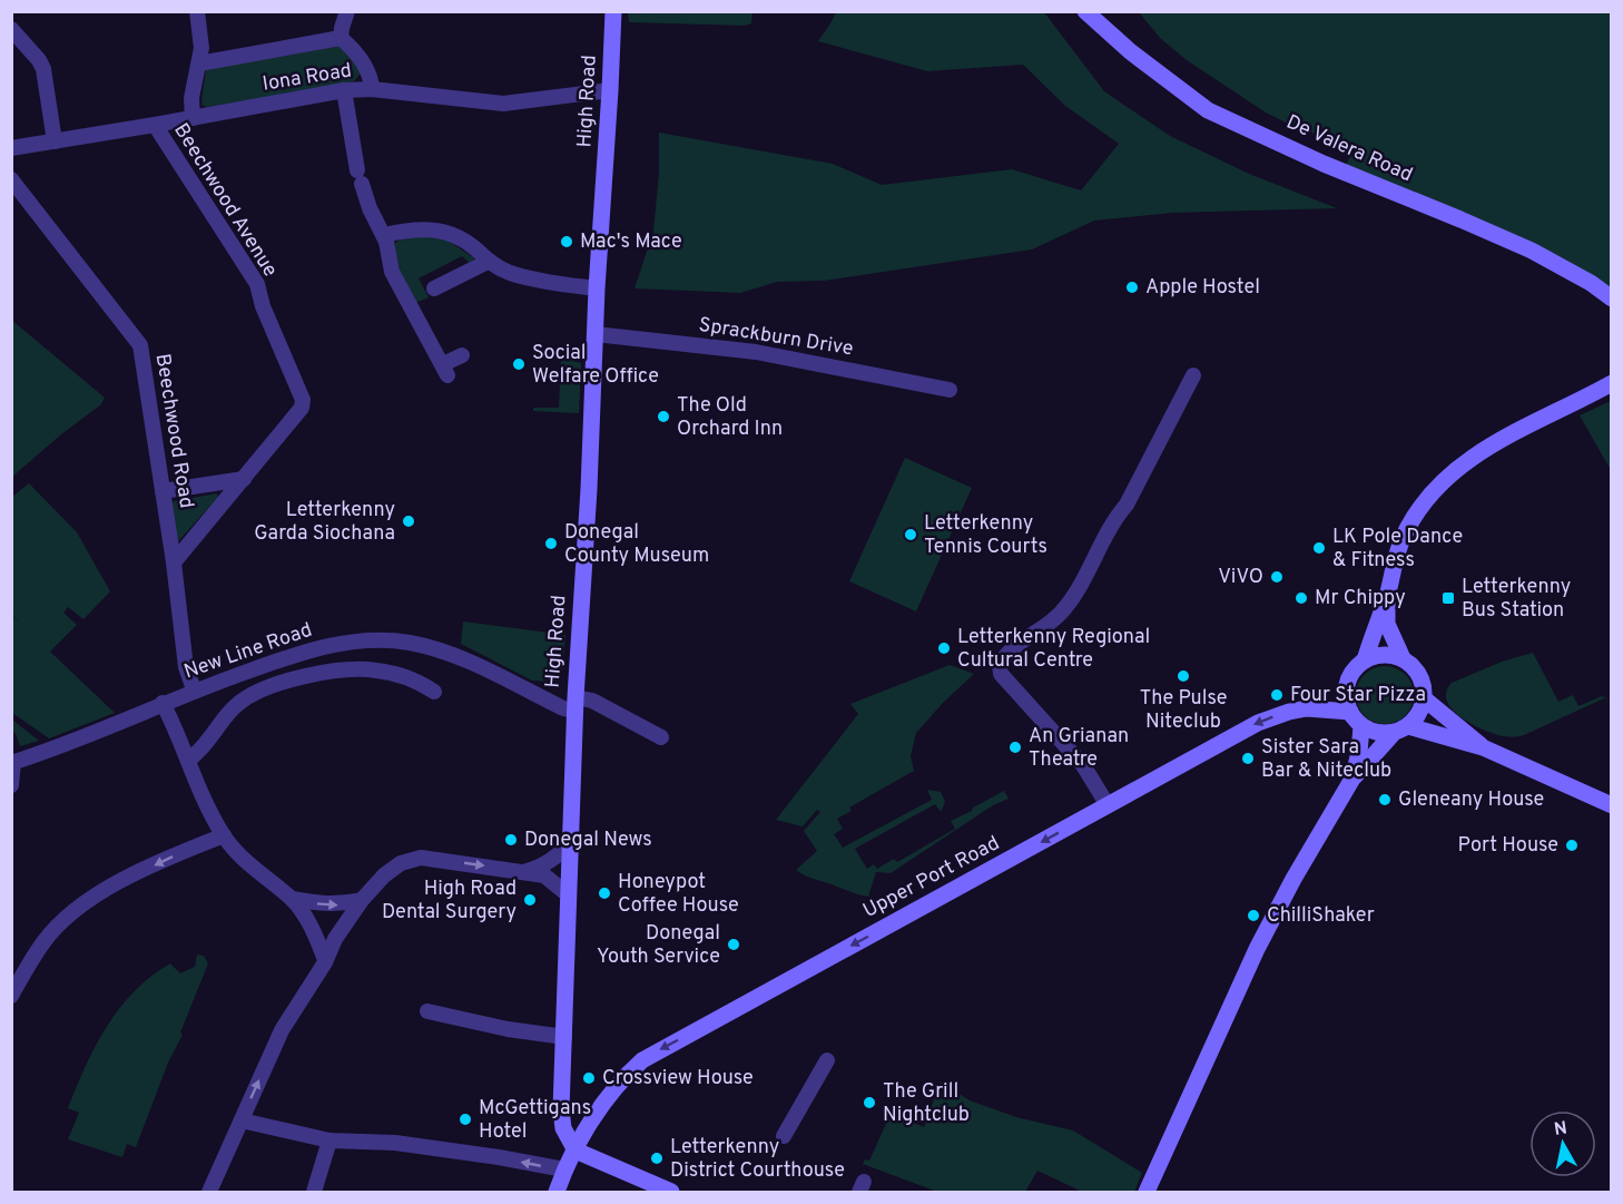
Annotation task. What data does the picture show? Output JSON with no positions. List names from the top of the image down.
{
  "streets": {
    "street": [
      "Iona Road",
      "High Road",
      "De Valera Road",
      "Beechwood Avenue",
      "Sprackburn Drive",
      "Beechwood Road",
      "New Line Road",
      "Upper Port Road"
    ]
  },
  "crossings": [
    ["Iona Road", "High Road"],
    ["Iona Road", "Beechwood Avenue"],
    ["High Road", "Sprackburn Drive"],
    ["High Road", "New Line Road"],
    ["High Road", "Upper Port Road"],
    ["Beechwood Avenue", "Beechwood Road"],
    ["Beechwood Road", "New Line Road"]
  ],
  "one_way": ["Upper Port Road"],
  "places": {
    "other": [
      "Mac's Mace",
      "Apple Hostel",
      "Social Welfare Office",
      "The Old Orchard Inn",
      "Letterkenny Garda Siochana",
      "Letterkenny Tennis Courts",
      "Donegal County Museum",
      "LK Pole Dance & Fitness",
      "ViVO",
      "Mr Chippy",
      "Letterkenny Regional Cultural Centre",
      "The Pulse Niteclub",
      "Four Star Pizza",
      "An Grianan Theatre",
      "Sister Sara Bar & Niteclub",
      "Gleneany House",
      "Donegal News",
      "Port House",
      "Honeypot Coffee House",
      "High Road Dental Surgery",
      "ChilliShaker",
      "Donegal Youth Service",
      "Crossview House",
      "The Grill Nightclub",
      "McGettigans Hotel",
      "Letterkenny District Courthouse"
    ],
    "transit": ["Letterkenny Bus Station"]
  },
  "north": "top"
}
